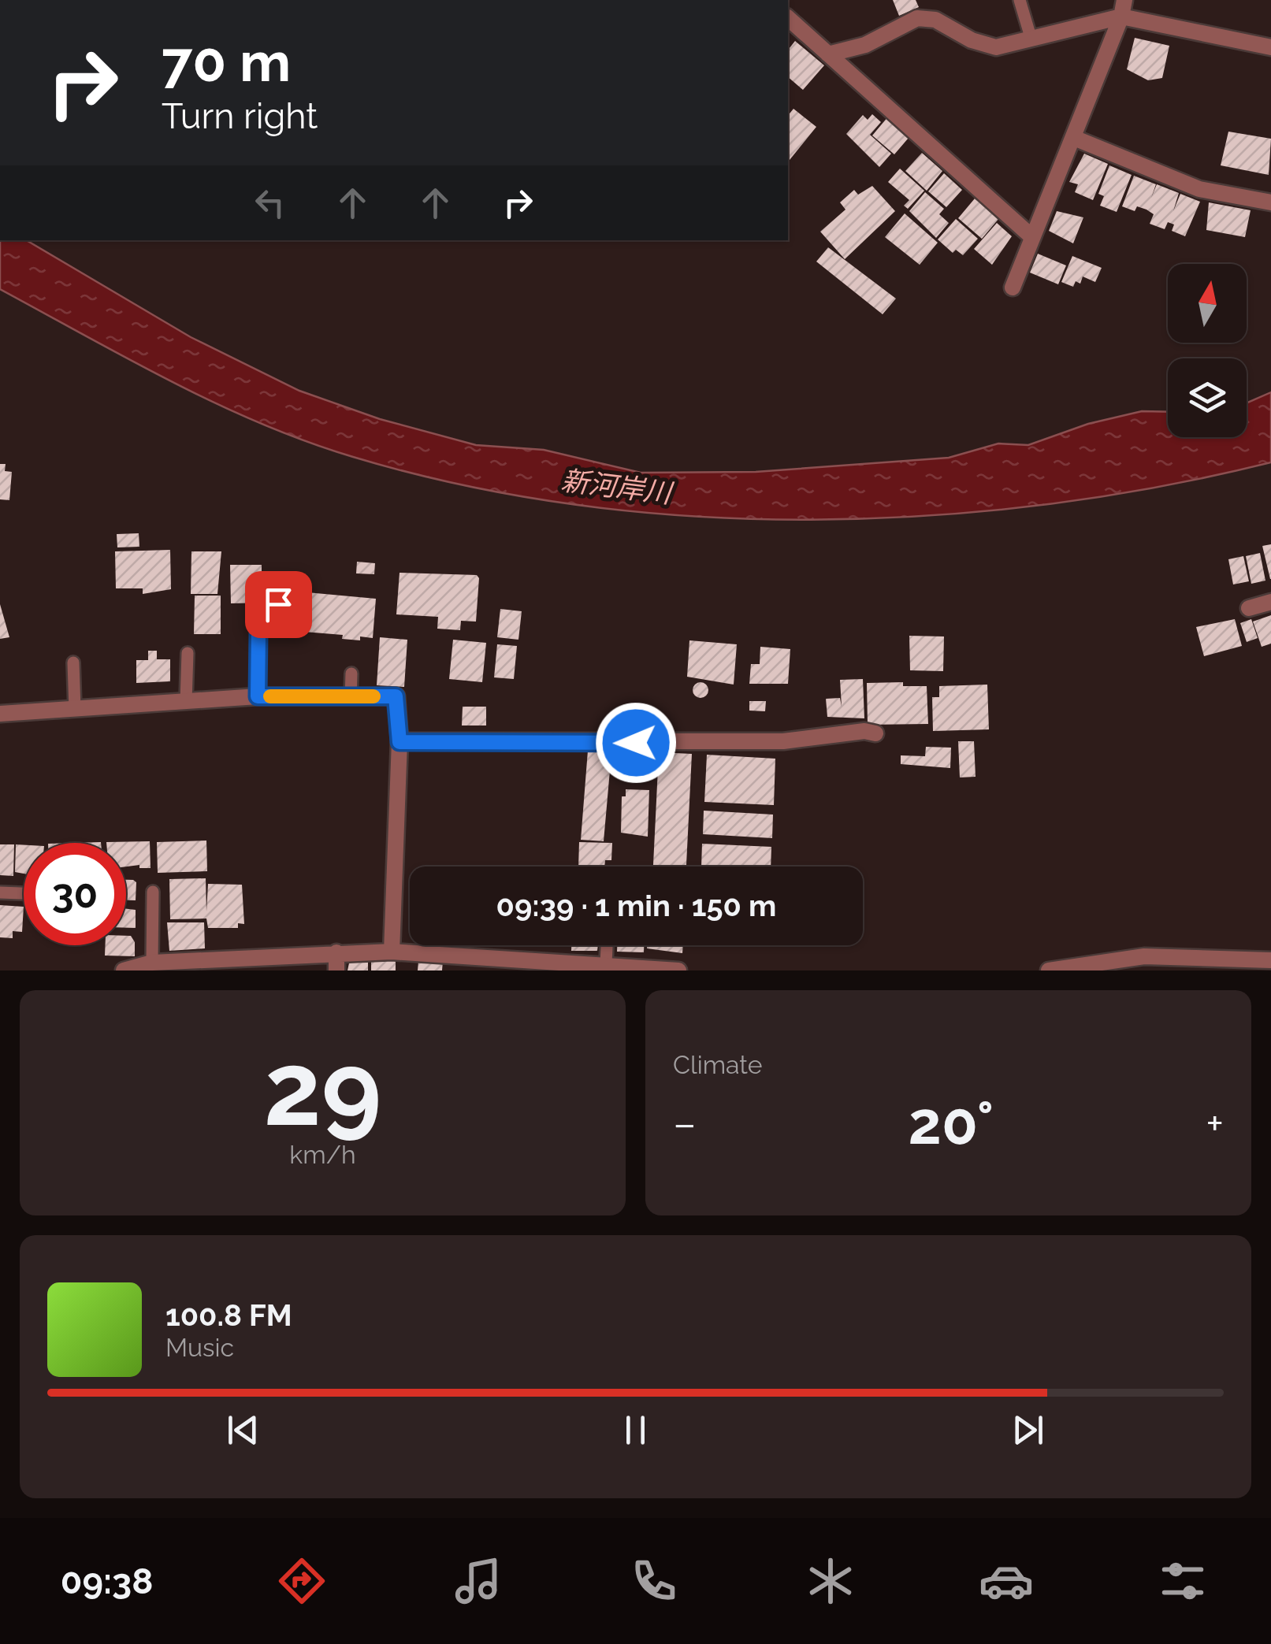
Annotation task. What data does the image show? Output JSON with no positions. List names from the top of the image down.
{
  "water": ["新河岸川"],
  "north": "top",
  "page": {
    "turn": ["70 m", "Turn right"],
    "limit": "30",
    "trip": "09:39 · 1 min · 150 m",
    "tile": [
      ["29", "km/h"],
      "Climate"
    ],
    "heat": ["−", "20°", "+"],
    "song": ["100.8 FM", "Music"],
    "tabs": "09:38"
  }
}
